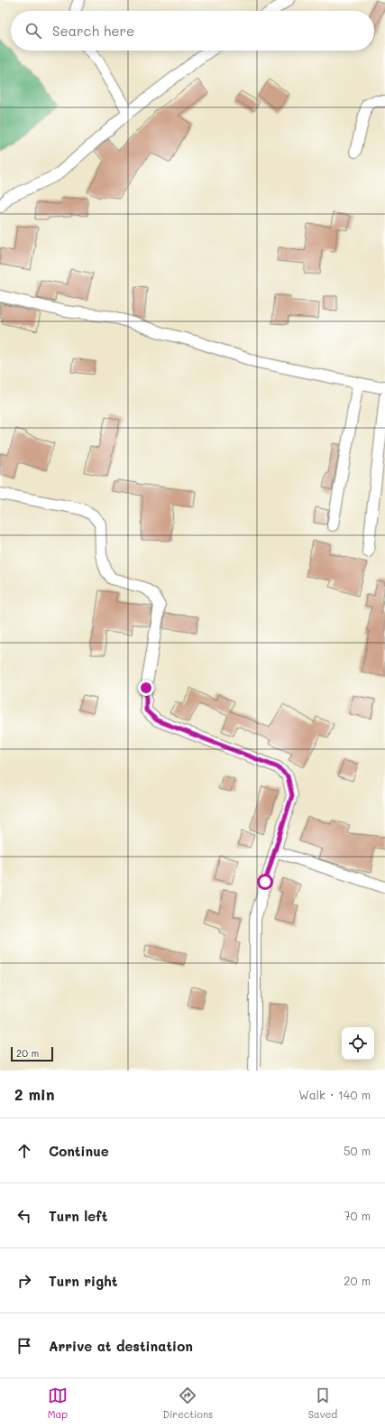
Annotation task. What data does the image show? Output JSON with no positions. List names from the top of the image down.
{
  "scale_bar": "20 m",
  "page": {
    "search": "Search here",
    "scale": "20 m",
    "heading": ["2 min", "Walk · 140 m"],
    "list": [
      ["Continue", "50 m"],
      ["Turn left", "70 m"],
      ["Turn right", "20 m"],
      "Arrive at destination"
    ],
    "nav": ["Map", "Directions", "Saved"]
  }
}
